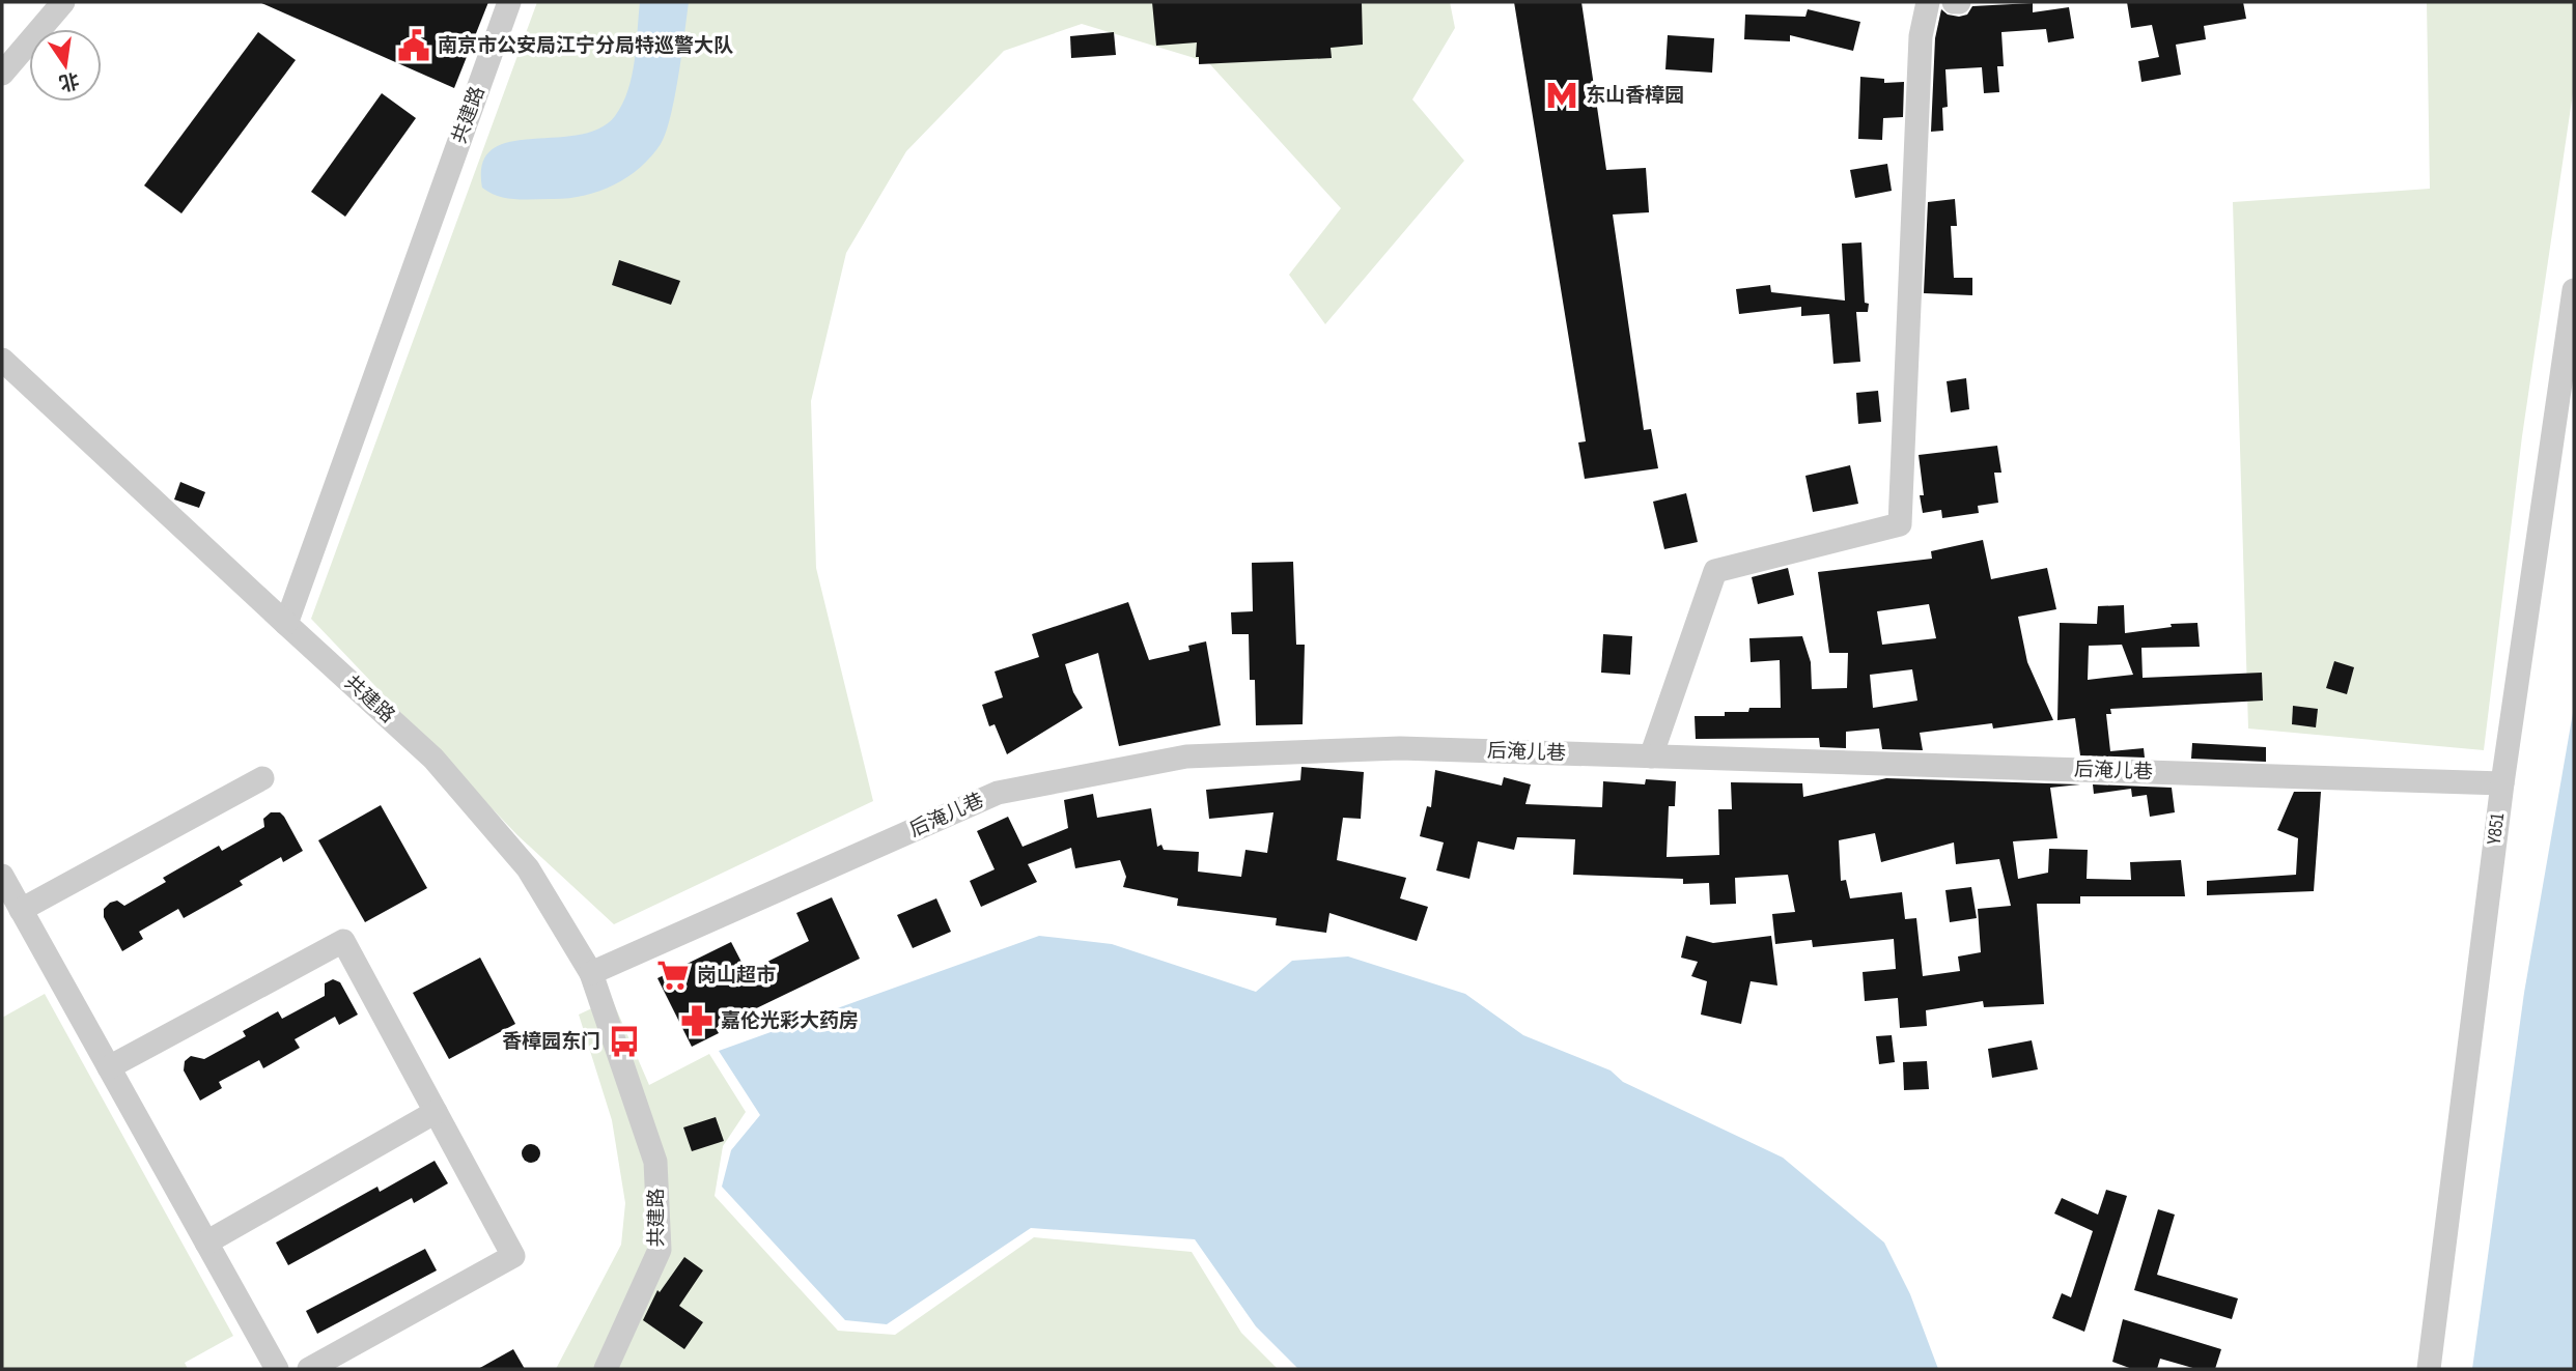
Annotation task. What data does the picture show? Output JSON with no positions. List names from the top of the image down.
{
  "streets": {
    "street": ["共建路", "后淹儿巷", "Y851"]
  },
  "crossings": [
    ["共建路", "后淹儿巷"],
    ["后淹儿巷", "Y851"]
  ],
  "places": {
    "public building": ["南京市公安局江宁分局特巡警大队"],
    "metro station": ["东山香樟园"],
    "supermarket": ["岗山超市"],
    "pharmacy": ["嘉伦光彩大药房"],
    "bus stop": ["香樟园东门"]
  },
  "north": "bottom"
}
